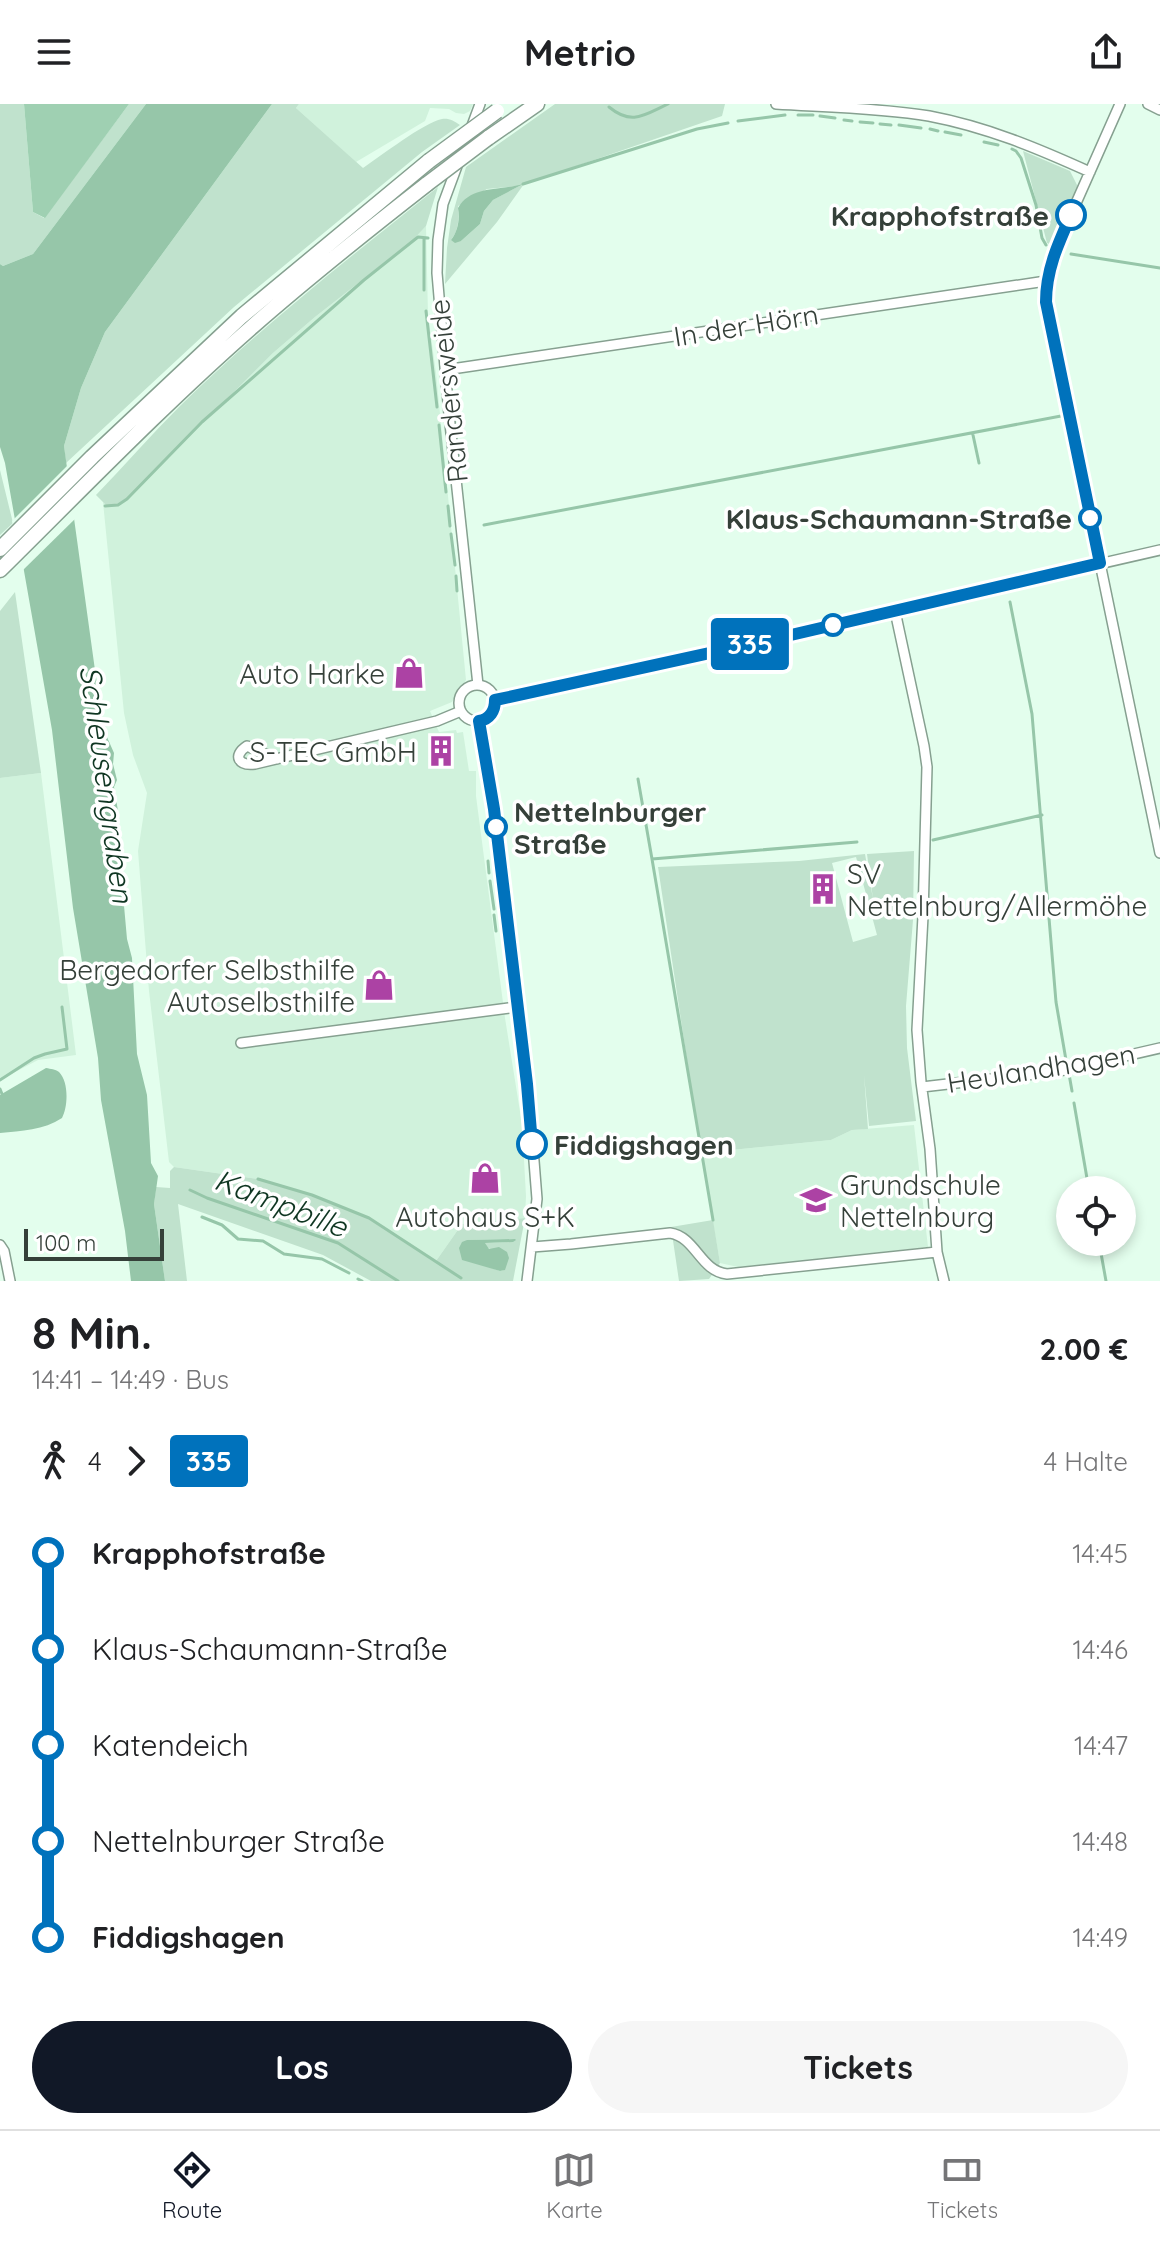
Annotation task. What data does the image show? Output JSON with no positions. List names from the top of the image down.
{
  "streets": {
    "street": ["In der Hörn", "Randersweide", "Heulandhagen"]
  },
  "crossings": [
    ["In der Hörn", "Randersweide"]
  ],
  "water": ["Schleusengraben", "Kampbille"],
  "places": {
    "other": [
      "Krapphofstraße",
      "Klaus-Schaumann-Straße",
      "Nettelnburger Straße",
      "Fiddigshagen"
    ],
    "shop": ["Auto Harke", "Bergedorfer Selbsthilfe Autoselbsthilfe", "Autohaus S+K"],
    "building": ["S-TEC GmbH", "SV Nettelnburg/Allermöhe"],
    "school or university": ["Grundschule Nettelnburg"]
  },
  "lines": ["bus line 335"],
  "scale_bar": "100 m",
  "page": {
    "header": "Metrio",
    "on_map": "335",
    "scale": "100 m",
    "heading": ["8 Min.", "14:41 – 14:49 · Bus", "2.00 €"],
    "legs": ["4", "335", "4 Halte"],
    "list": [
      {
        "name": "Krapphofstraße",
        "value": "14:45"
      },
      {
        "name": "Klaus-Schaumann-Straße",
        "value": "14:46"
      },
      {
        "name": "Katendeich",
        "value": "14:47"
      },
      {
        "name": "Nettelnburger Straße",
        "value": "14:48"
      },
      {
        "name": "Fiddigshagen",
        "value": "14:49"
      }
    ],
    "buttons": ["Los", "Tickets"],
    "tabs": ["Route", "Karte", "Tickets"]
  }
}
